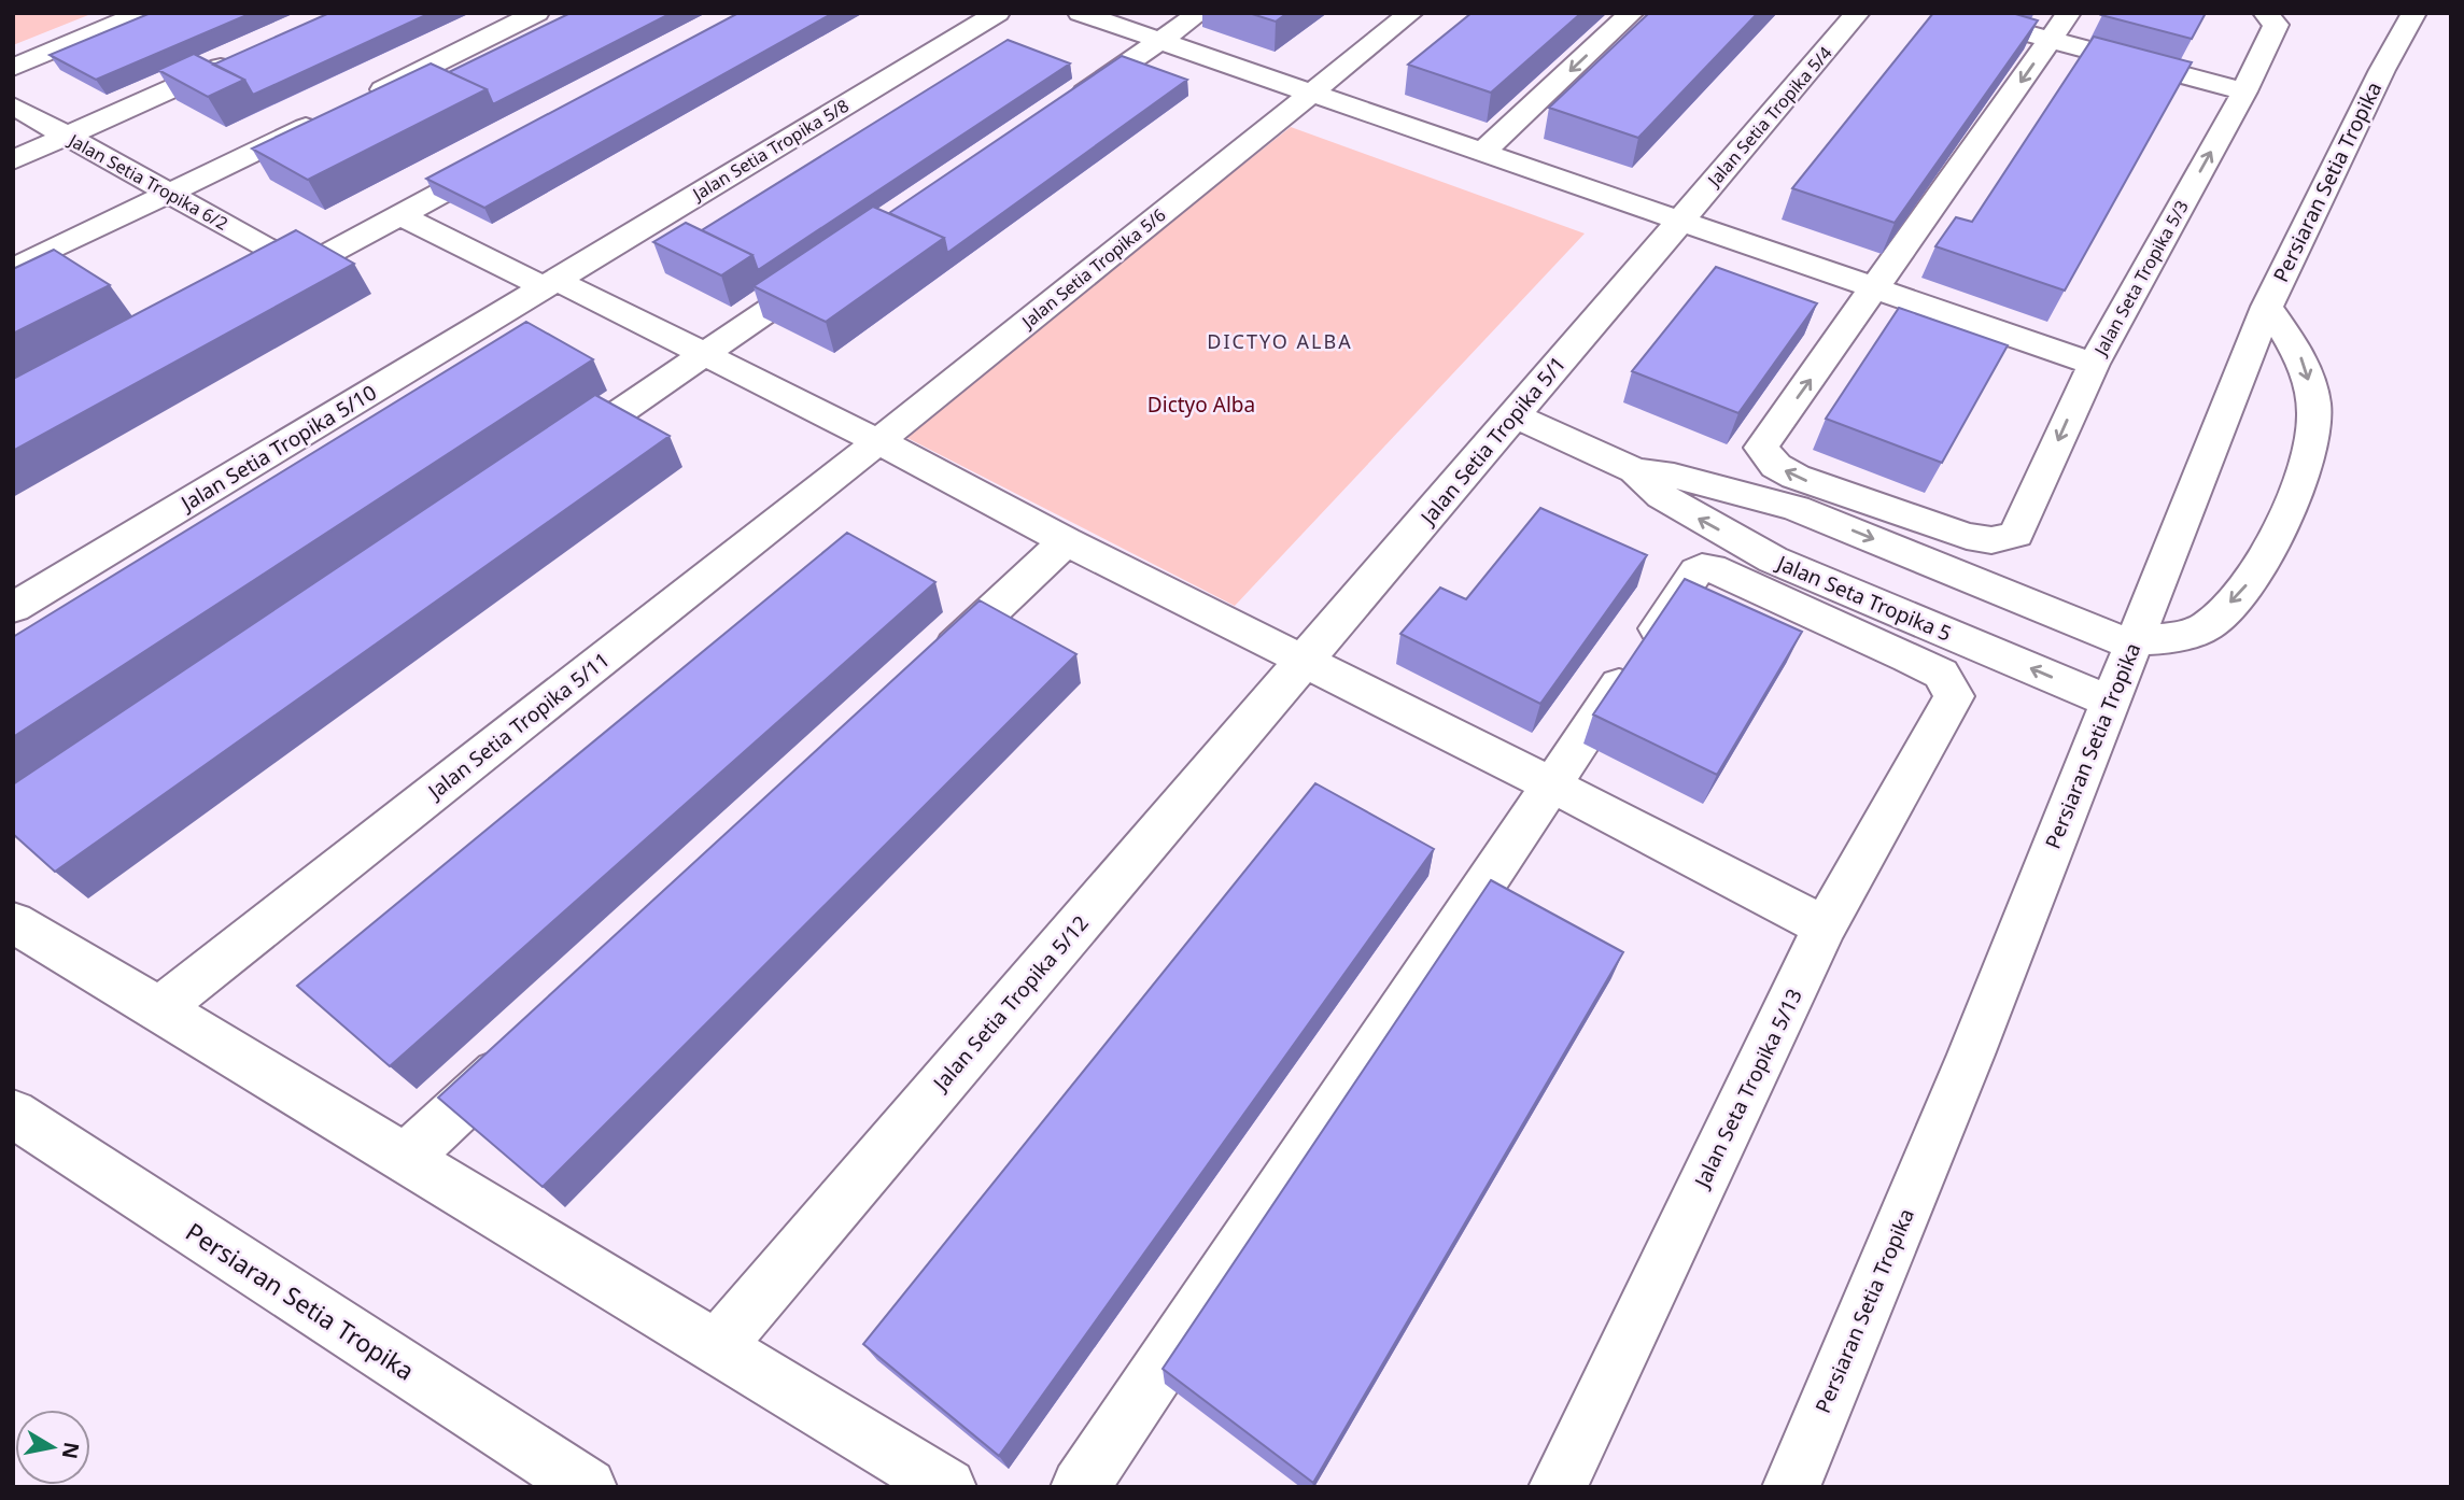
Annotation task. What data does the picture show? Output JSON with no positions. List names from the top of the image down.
{
  "streets": {
    "street": [
      "Jalan Setia Tropika 5/4",
      "Jalan Setia Tropika 5/8",
      "Jalan Setia Tropika 6/2",
      "Persiaran Setia Tropika",
      "Jalan Setia Tropika 5/6",
      "Jalan Seta Tropika 5/3",
      "Jalan Setia Tropika 5/1",
      "Jalan Setia Tropika 5/10",
      "Jalan Seta Tropika 5",
      "Jalan Setia Tropika 5/11",
      "Jalan Setia Tropika 5/12",
      "Jalan Seta Tropika 5/13"
    ]
  },
  "crossings": [
    ["Jalan Setia Tropika 5/4", "Jalan Setia Tropika 5/1"],
    ["Jalan Setia Tropika 5/8", "Jalan Setia Tropika 5/10"],
    ["Persiaran Setia Tropika", "Jalan Seta Tropika 5"],
    ["Jalan Setia Tropika 5/6", "Jalan Setia Tropika 5/11"],
    ["Jalan Setia Tropika 5/1", "Jalan Seta Tropika 5"],
    ["Jalan Setia Tropika 5/1", "Jalan Setia Tropika 5/12"]
  ],
  "districts": ["DICTYO ALBA"],
  "parks": ["Dictyo Alba"],
  "north": "right"
}
